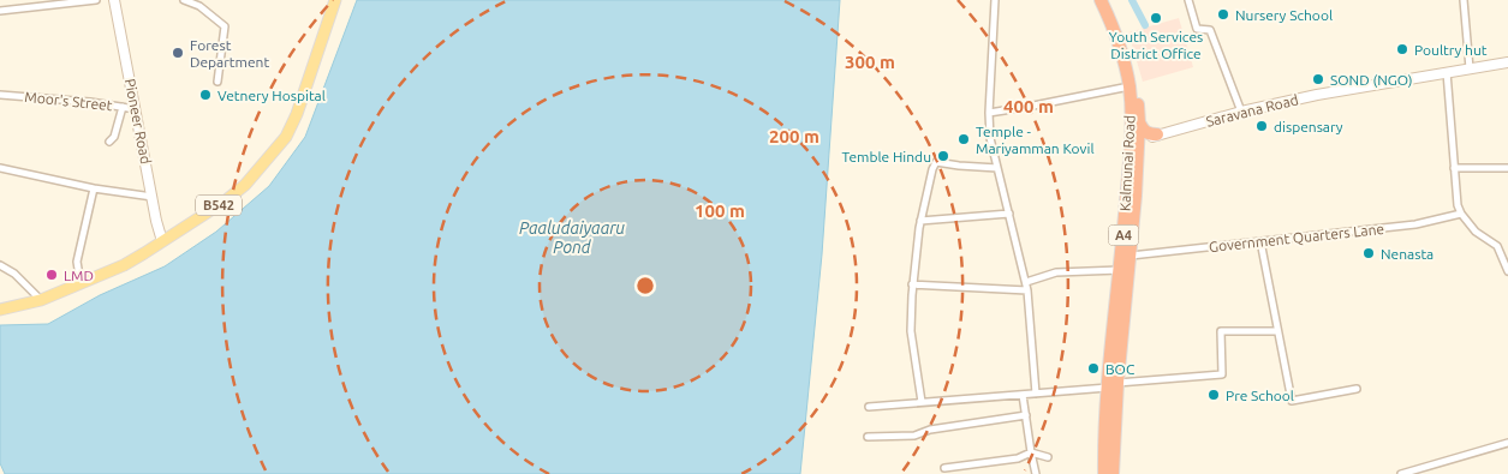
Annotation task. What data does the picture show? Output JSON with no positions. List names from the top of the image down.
{
  "streets": {
    "highway": ["Kalmunai Road", "A4"],
    "main road": ["B542"],
    "street": [
      "Moor's Street",
      "Saravana Road",
      "Pioneer Road",
      "Government Quarters Lane"
    ]
  },
  "crossings": [
    ["Moor's Street", "Pioneer Road"],
    ["Saravana Road", "Kalmunai Road"],
    ["Pioneer Road", "B542"],
    ["Kalmunai Road", "Government Quarters Lane"]
  ],
  "water": ["Paaludaiyaaru Pond"],
  "places": [
    "Nursery School",
    "Youth Services District Office",
    "Poultry hut",
    "Forest Department",
    "SOND (NGO)",
    "Vetnery Hospital",
    "dispensary",
    "Temple - Mariyamman Kovil",
    "Temble Hindu",
    "Nenasta",
    "LMD",
    "BOC",
    "Pre School"
  ],
  "rings": [
    "300 m",
    "400 m",
    "200 m",
    "100 m"
  ]
}
